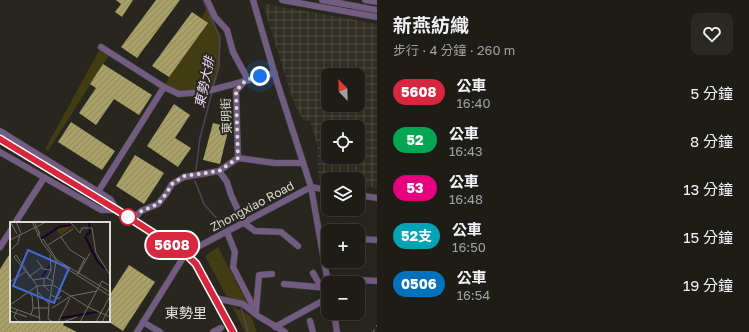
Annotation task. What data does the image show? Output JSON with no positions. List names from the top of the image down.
{
  "streets": {
    "street": ["東明街", "Zhongxiao Road"]
  },
  "districts": ["東勢里"],
  "water": ["東勢大排"],
  "lines": ["bus line 5608"],
  "north": "top left",
  "page": {
    "on_map": "5608",
    "heading": ["新燕紡織", "步行 · 4 分鐘 · 260 m"],
    "map_buttons": ["+", "−"],
    "list": [
      {
        "mark": "5608",
        "name": "公車",
        "note": "16:40",
        "value": "5 分鐘"
      },
      {
        "mark": "52",
        "name": "公車",
        "note": "16:43",
        "value": "8 分鐘"
      },
      {
        "mark": "53",
        "name": "公車",
        "note": "16:48",
        "value": "13 分鐘"
      },
      {
        "mark": "52支",
        "name": "公車",
        "note": "16:50",
        "value": "15 分鐘"
      },
      {
        "mark": "0506",
        "name": "公車",
        "note": "16:54",
        "value": "19 分鐘"
      }
    ]
  }
}
